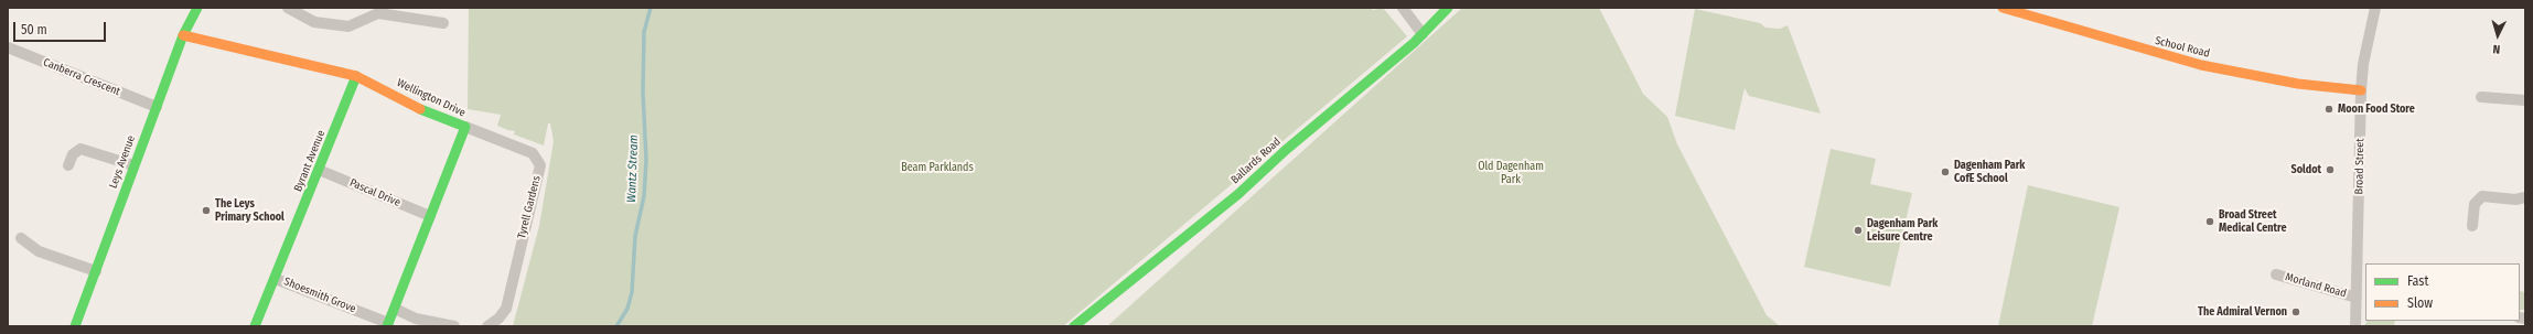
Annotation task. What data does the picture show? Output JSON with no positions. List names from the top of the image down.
{
  "streets": {
    "street": [
      "School Road",
      "Canberra Crescent",
      "Wellington Drive",
      "Byrant Avenue",
      "Ballards Road",
      "Leys Avenue",
      "Broad Street",
      "Pascal Drive",
      "Tyrell Gardens",
      "Morland Road",
      "Shoesmith Grove"
    ]
  },
  "crossings": [
    ["School Road", "Broad Street"],
    ["Canberra Crescent", "Leys Avenue"],
    ["Wellington Drive", "Byrant Avenue"],
    ["Wellington Drive", "Leys Avenue"],
    ["Wellington Drive", "Pascal Drive"],
    ["Wellington Drive", "Tyrell Gardens"],
    ["Wellington Drive", "Shoesmith Grove"],
    ["Byrant Avenue", "Pascal Drive"],
    ["Byrant Avenue", "Shoesmith Grove"],
    ["Broad Street", "Morland Road"]
  ],
  "water": ["Wantz Stream"],
  "parks": ["Old Dagenham Park", "Beam Parklands"],
  "places": [
    "Moon Food Store",
    "Soldot",
    "Dagenham Park CofE School",
    "The Leys Primary School",
    "Broad Street Medical Centre",
    "Dagenham Park Leisure Centre",
    "The Admiral Vernon"
  ],
  "legend": ["Fast", "Slow"],
  "scale_bar": "50 m",
  "north": "bottom"
}
